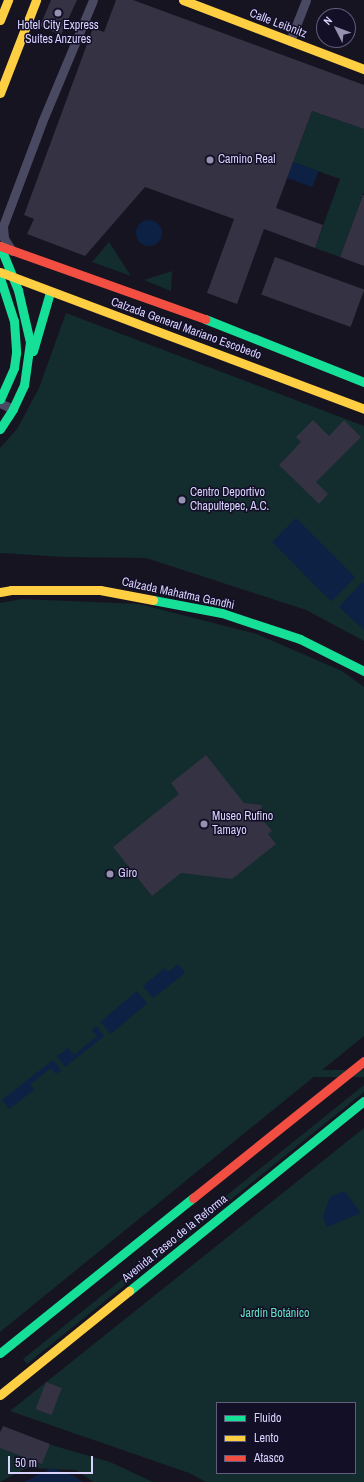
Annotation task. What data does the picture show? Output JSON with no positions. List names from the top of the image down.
{
  "streets": {
    "main road": [
      "Calle Leibnitz",
      "Calzada General Mariano Escobedo",
      "Calzada Mahatma Gandhi",
      "Avenida Paseo de la Reforma"
    ]
  },
  "parks": ["Jardín Botánico"],
  "places": [
    "Hotel City Express Suites Anzures",
    "Camino Real",
    "Centro Deportivo Chapultepec, A.C.",
    "Museo Rufino Tamayo",
    "Giro"
  ],
  "legend": ["Fluido", "Lento", "Atasco"],
  "scale_bar": "50 m",
  "north": "top left"
}
